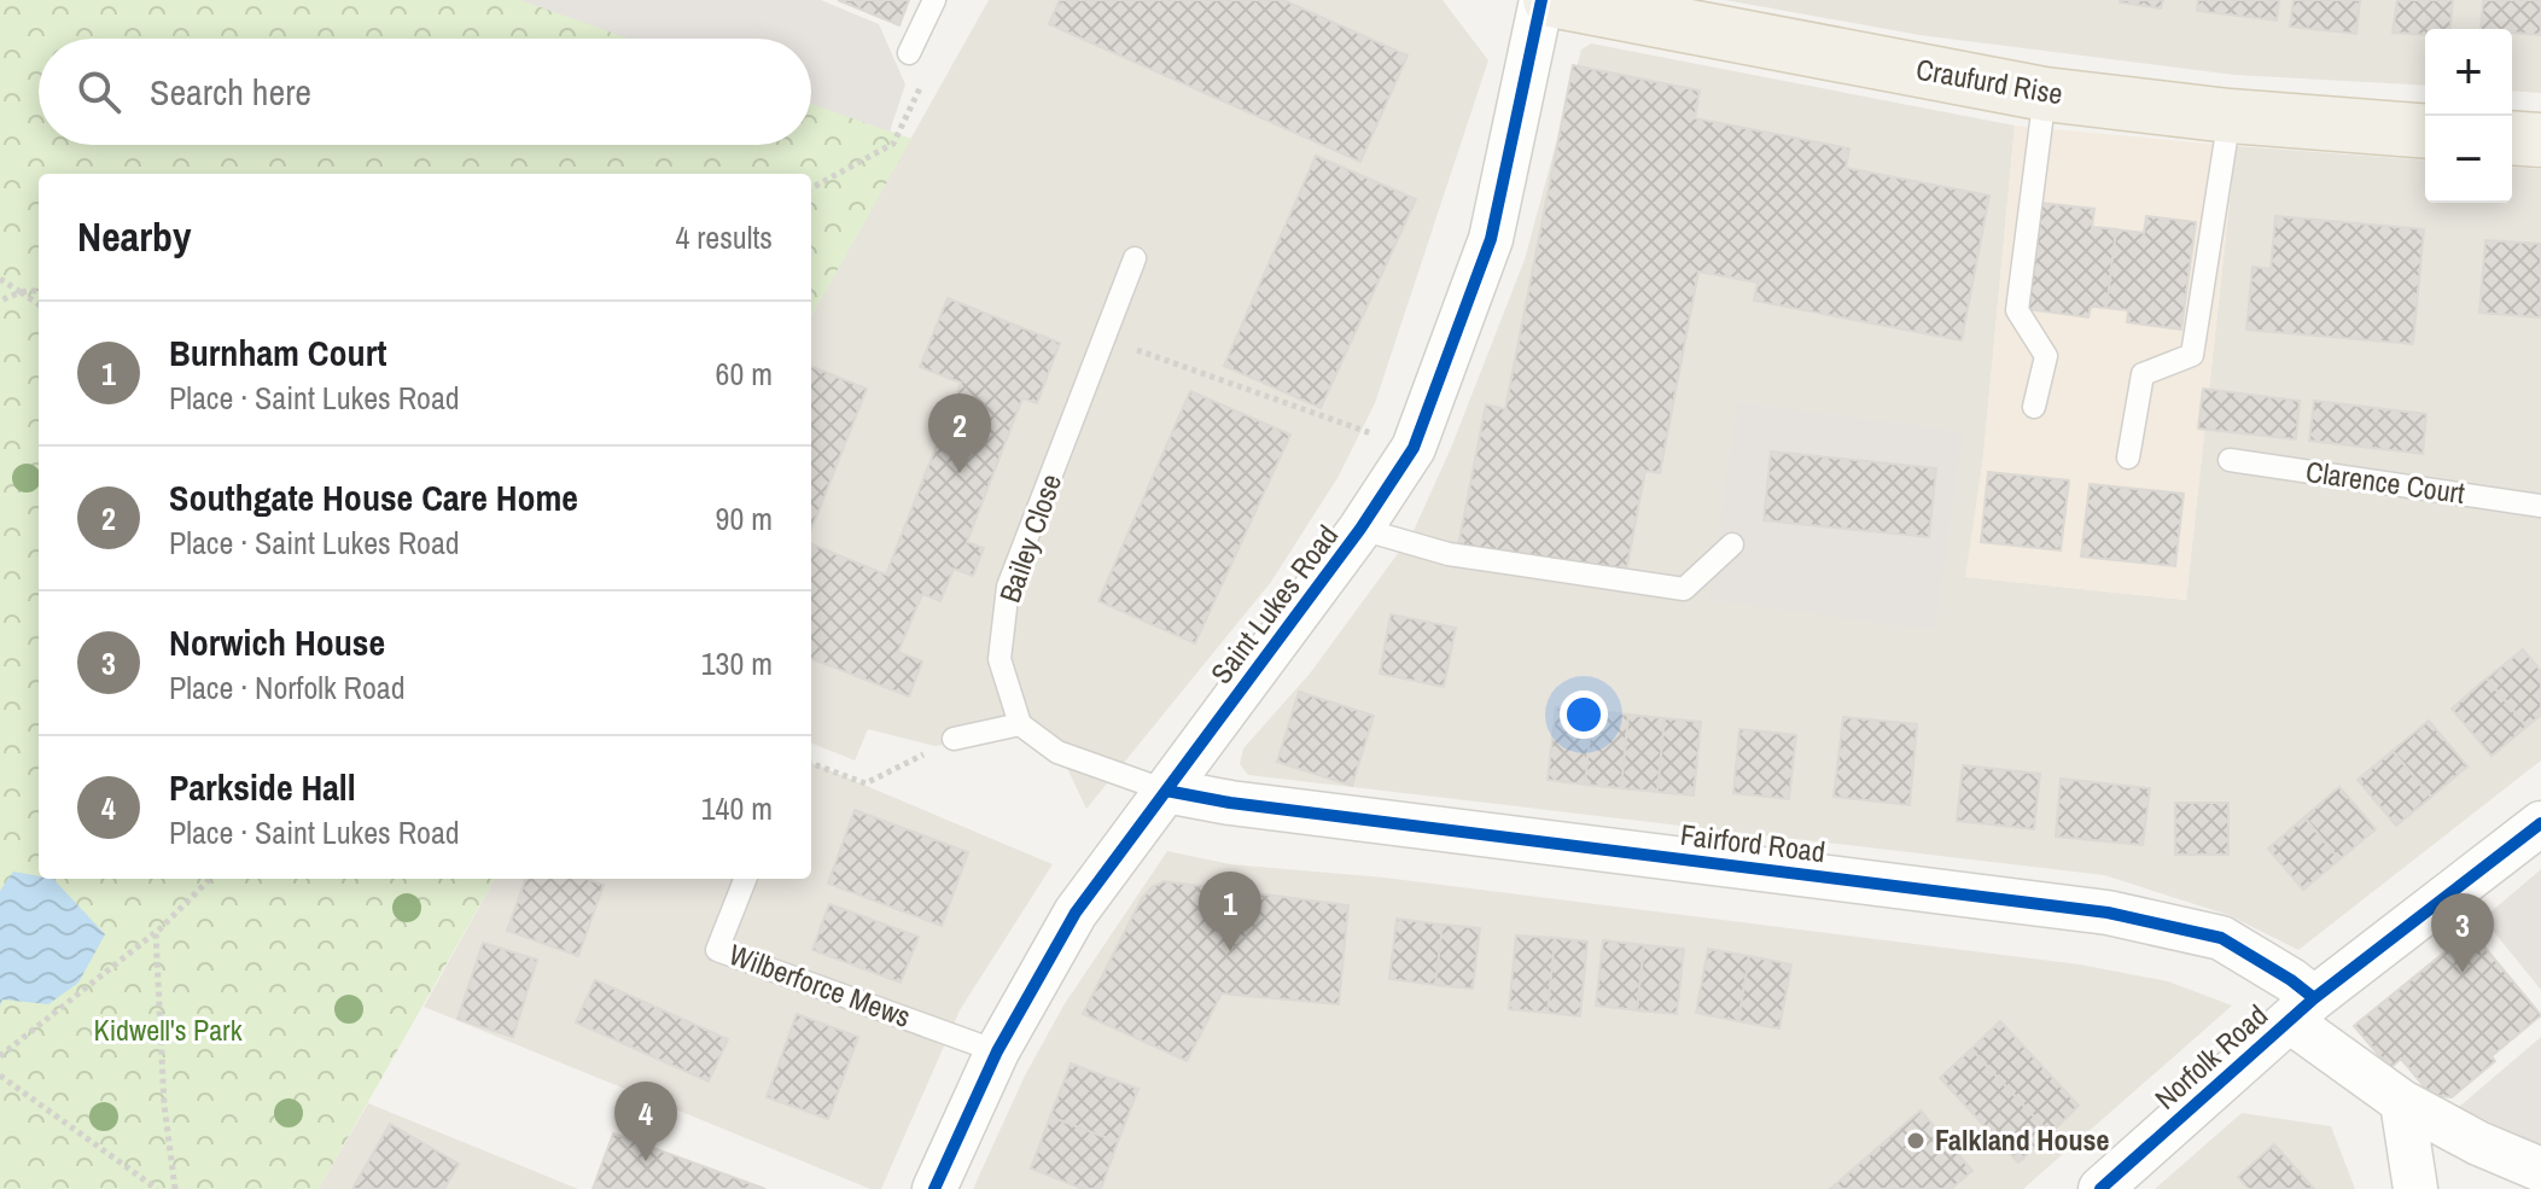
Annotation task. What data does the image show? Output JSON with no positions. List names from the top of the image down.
{
  "streets": {
    "main road": ["Craufurd Rise"],
    "street": ["Saint Lukes Road", "Fairford Road", "Norfolk Road"],
    "lane": ["Clarence Court", "Bailey Close", "Wilberforce Mews"]
  },
  "crossings": [
    ["Saint Lukes Road", "Fairford Road"],
    ["Saint Lukes Road", "Wilberforce Mews"],
    ["Fairford Road", "Norfolk Road"]
  ],
  "parks": ["Kidwell's Park"],
  "places": ["Falkland House"],
  "page": {
    "map_buttons": ["+", "−"],
    "search": "Search here",
    "heading": ["Nearby", "4 results"],
    "list": [
      {
        "mark": "1",
        "name": "Burnham Court",
        "note": "Place · Saint Lukes Road",
        "value": "60 m"
      },
      {
        "mark": "2",
        "name": "Southgate House Care Home",
        "note": "Place · Saint Lukes Road",
        "value": "90 m"
      },
      {
        "mark": "3",
        "name": "Norwich House",
        "note": "Place · Norfolk Road",
        "value": "130 m"
      },
      {
        "mark": "4",
        "name": "Parkside Hall",
        "note": "Place · Saint Lukes Road",
        "value": "140 m"
      }
    ],
    "pins": [
      "2",
      "1",
      "3",
      "4"
    ]
  }
}
